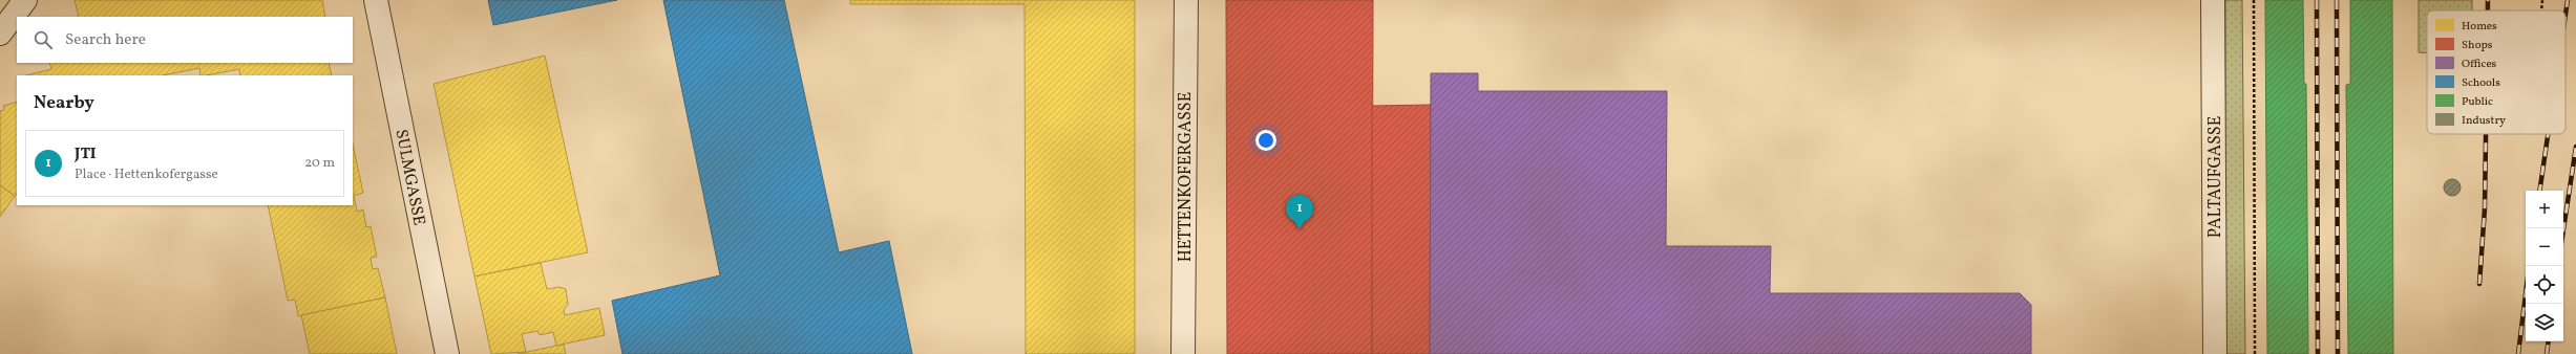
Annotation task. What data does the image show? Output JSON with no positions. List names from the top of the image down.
{
  "streets": {
    "street": ["SULMGASSE", "HETTENKOFERGASSE", "PALTAUFGASSE"]
  },
  "legend": [
    "Homes",
    "Shops",
    "Offices",
    "Schools",
    "Public",
    "Industry"
  ],
  "page": {
    "search": "Search here",
    "heading": "Nearby",
    "list": [
      {
        "mark": "1",
        "name": "JTI",
        "note": "Place · Hettenkofergasse",
        "value": "20 m"
      }
    ],
    "map_buttons": ["+", "−"],
    "pins": "1"
  }
}
